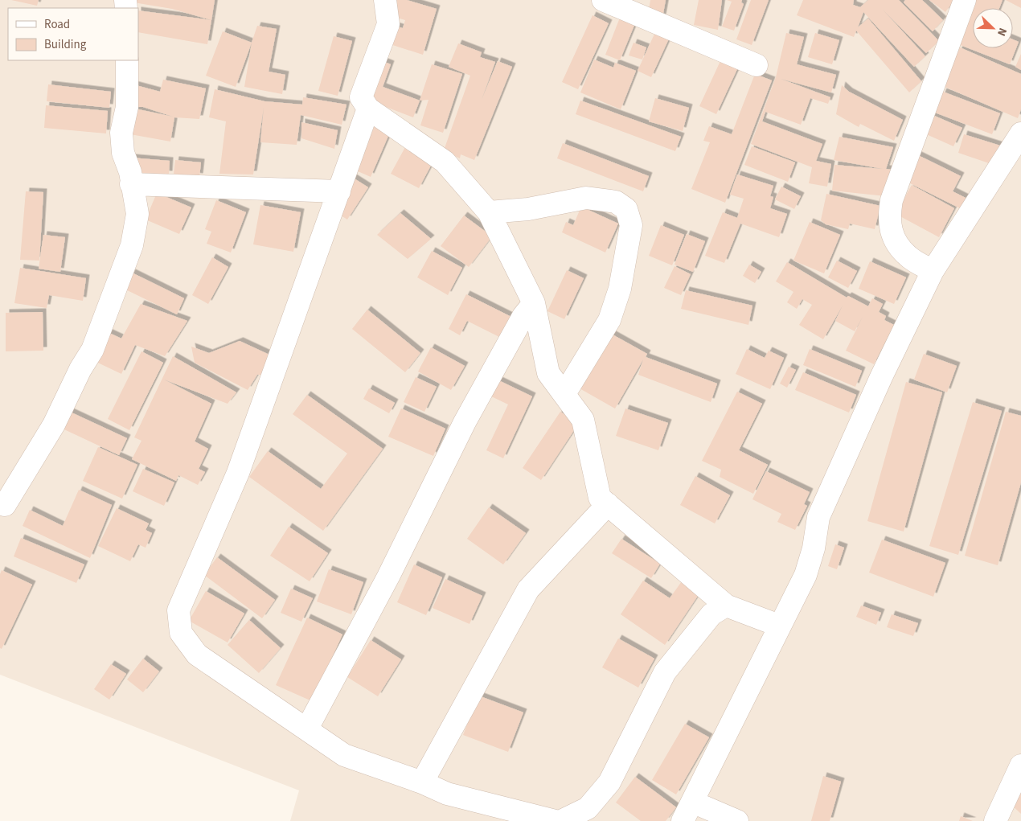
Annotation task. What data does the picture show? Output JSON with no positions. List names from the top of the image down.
{
  "legend": ["Road", "Building"],
  "north": "bottom right"
}
